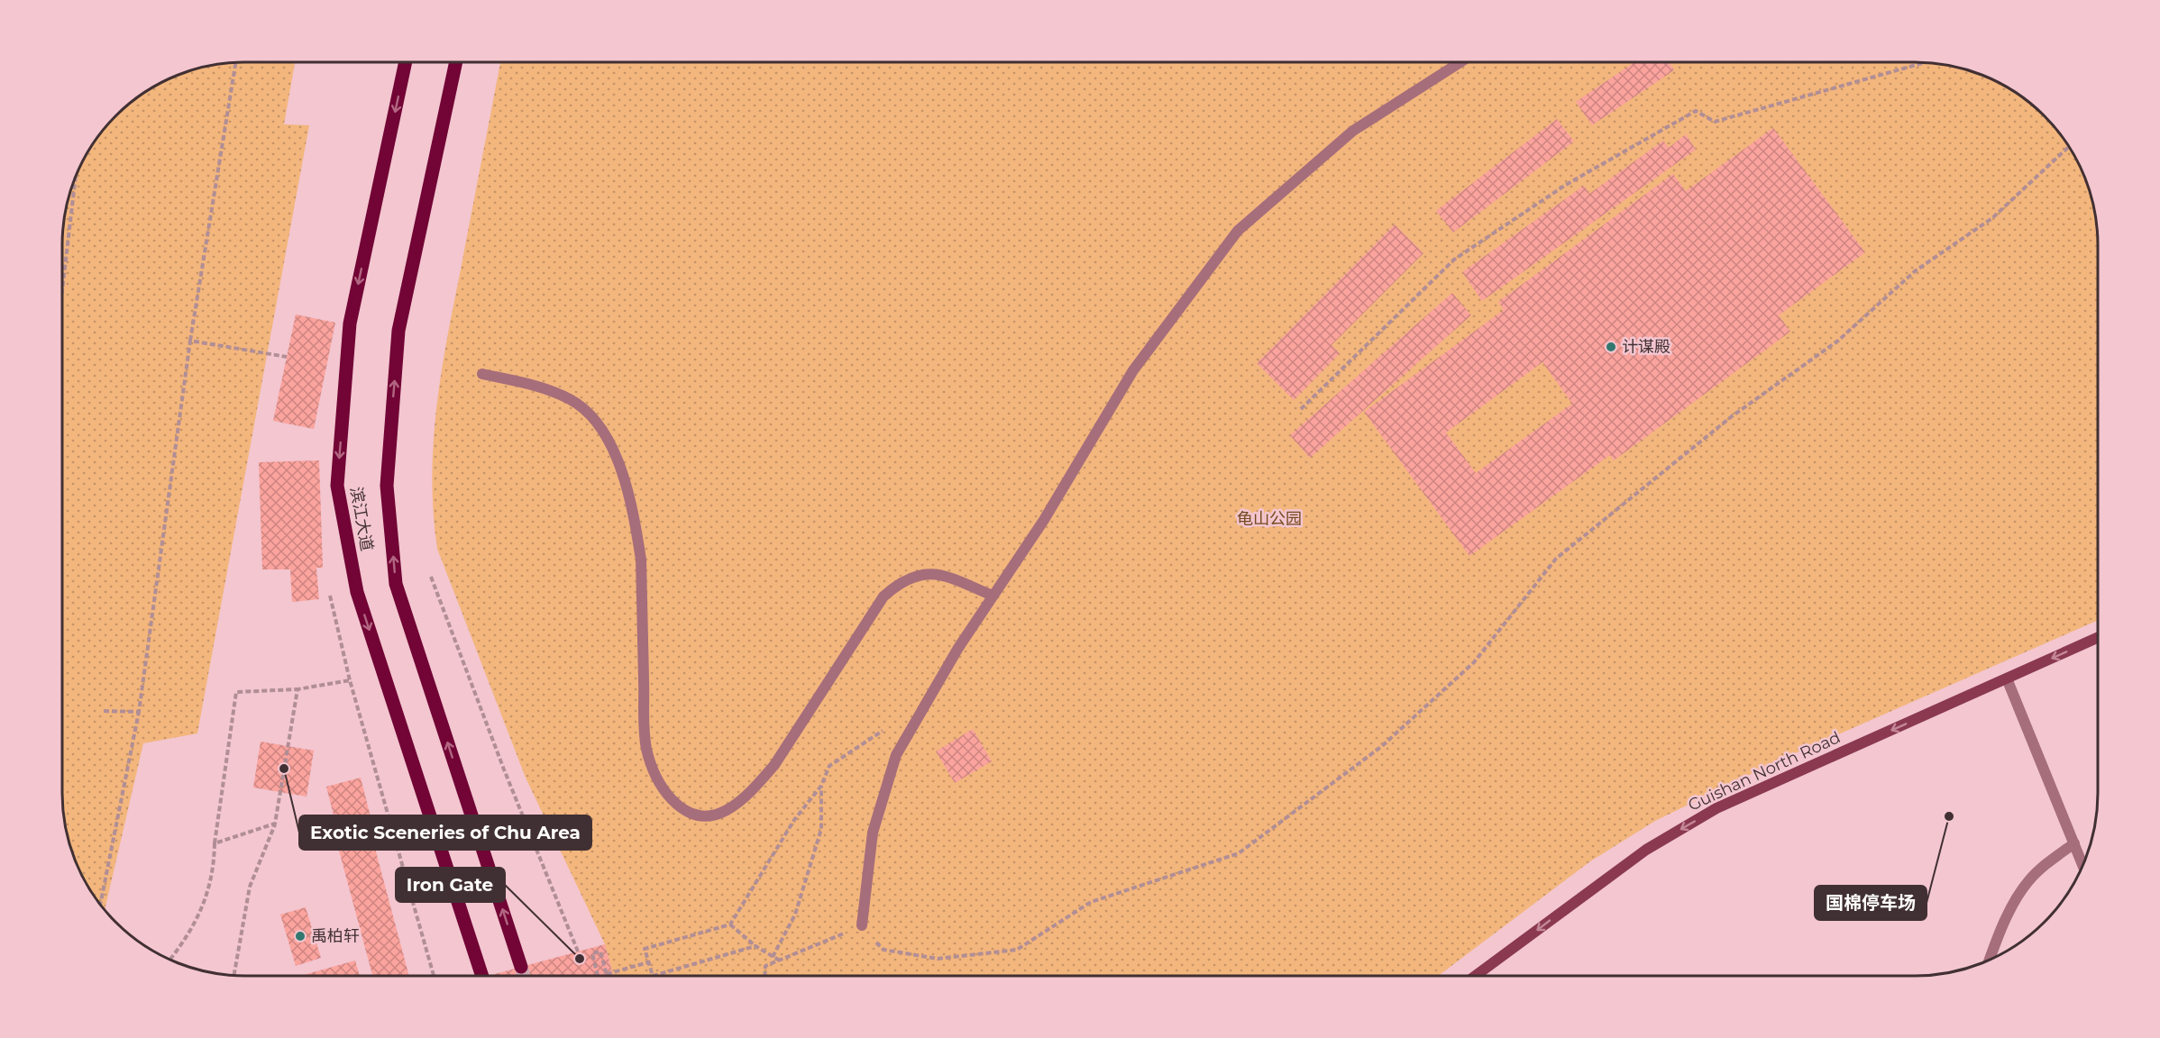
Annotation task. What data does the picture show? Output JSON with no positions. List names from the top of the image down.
{
  "streets": {
    "main road": ["滨江大道"],
    "street": ["Guishan North Road"]
  },
  "one_way": ["Guishan North Road"],
  "parks": ["龟山公园"],
  "places": [
    "计谋殿",
    "Exotic Sceneries of Chu Area",
    "国棉停车场",
    "禹柏轩",
    "Iron Gate"
  ]
}
